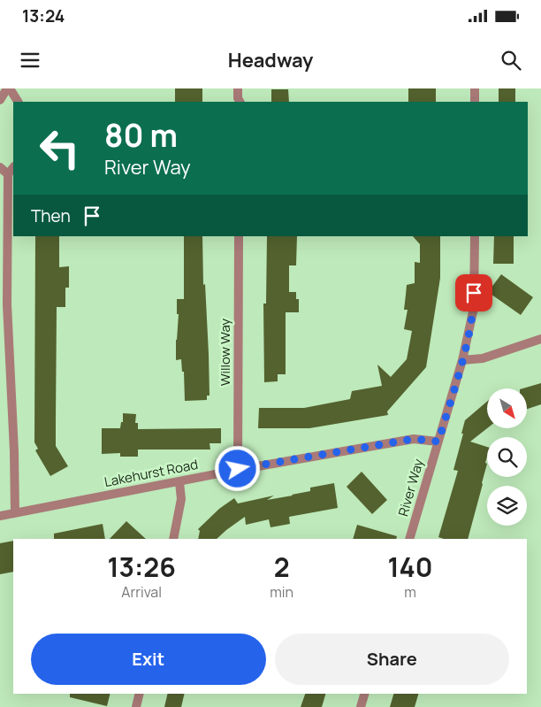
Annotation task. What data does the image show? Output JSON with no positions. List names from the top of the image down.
{
  "streets": {
    "street": ["Willow Way", "Lakehurst Road", "River Way"]
  },
  "crossings": [
    ["Willow Way", "Lakehurst Road"],
    ["Lakehurst Road", "River Way"]
  ],
  "north": "bottom right",
  "page": {
    "status": "13:24",
    "header": "Headway",
    "turn": ["80 m", "River Way"],
    "then": "Then",
    "eta": [
      "13:26",
      "Arrival",
      "2",
      "min",
      "140",
      "m"
    ],
    "buttons": ["Exit", "Share"]
  }
}
